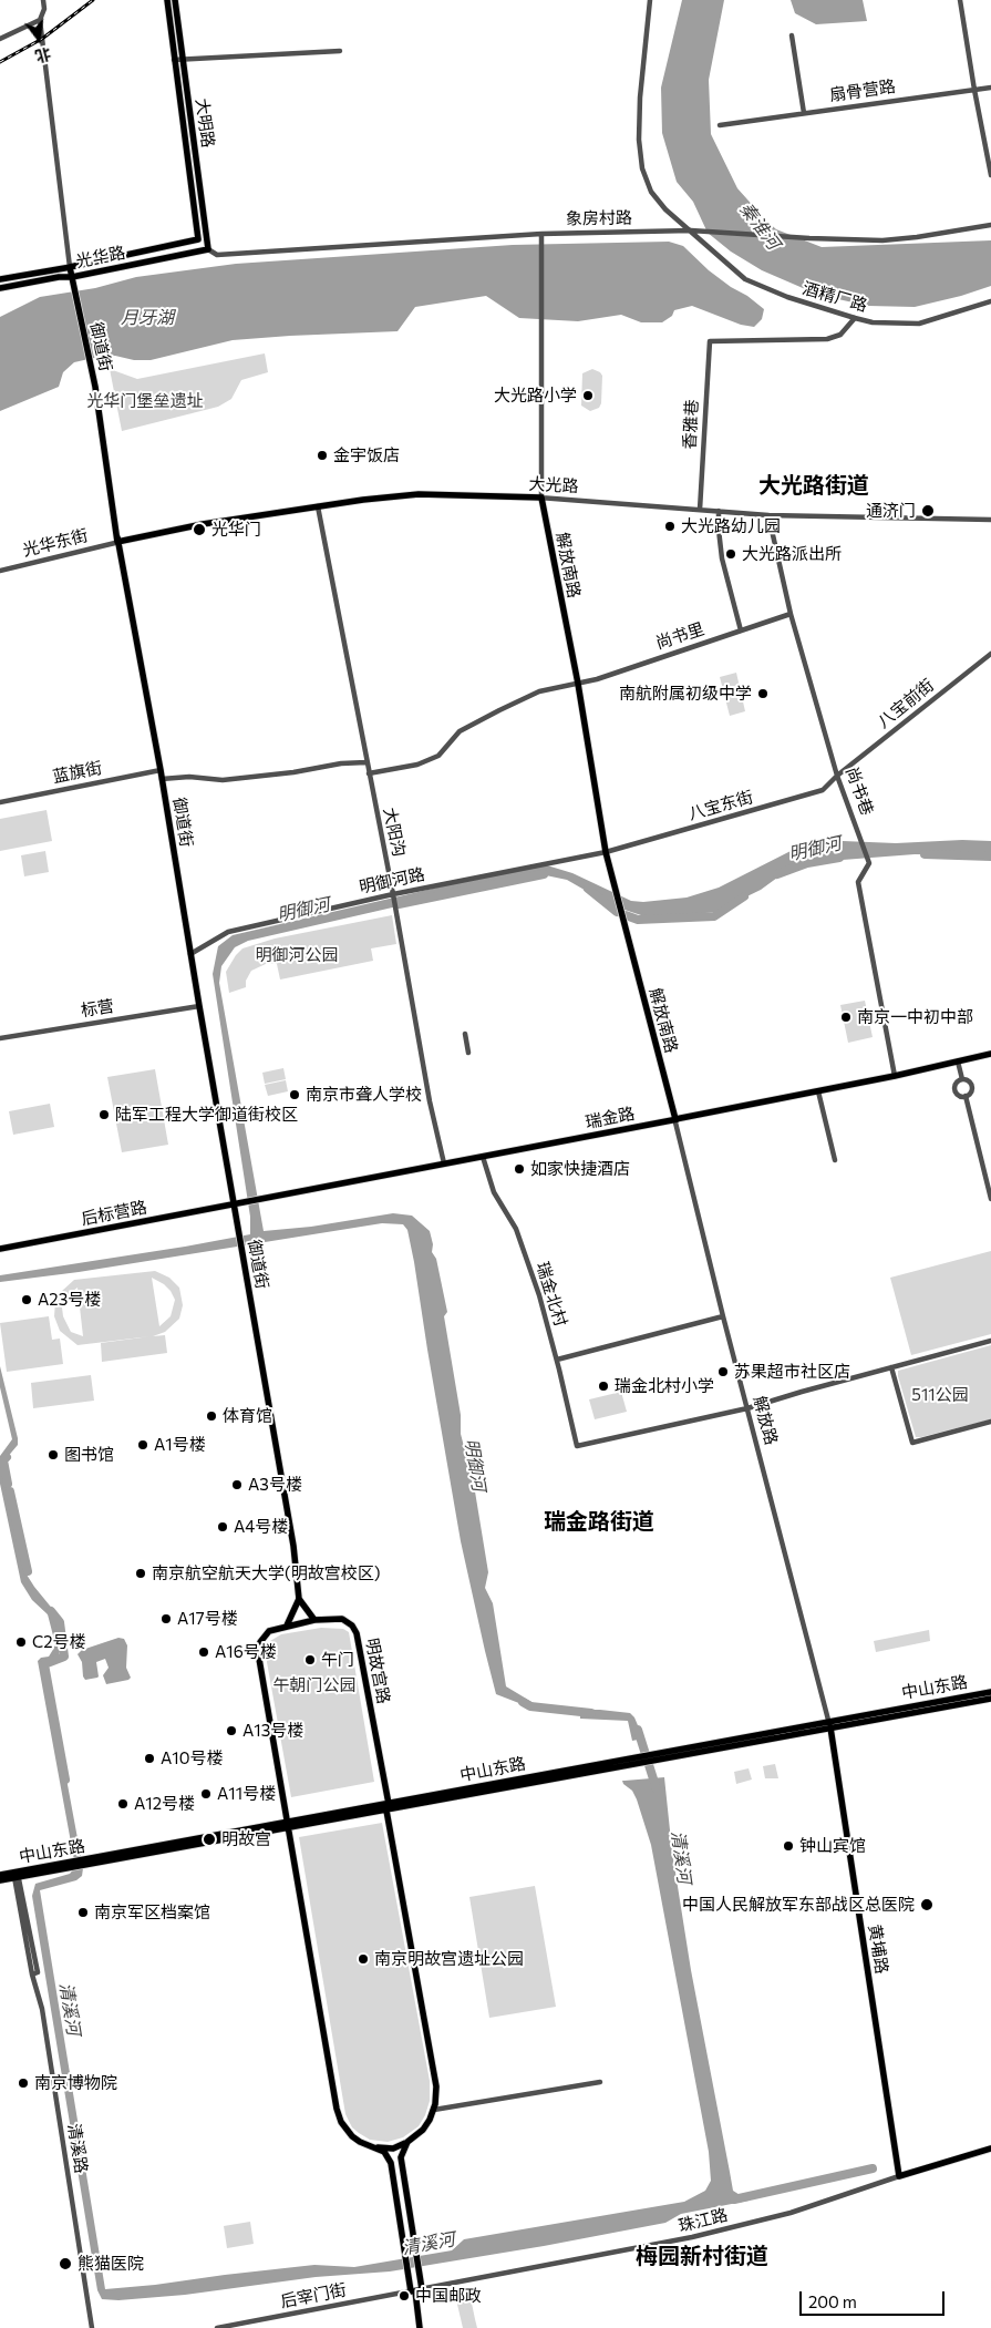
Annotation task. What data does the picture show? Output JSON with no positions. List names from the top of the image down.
{
  "streets": {
    "main road": [
      "大明路",
      "光华路",
      "御道街",
      "瑞金路",
      "后标营路",
      "明故宫路",
      "中山东路",
      "黄埔路",
      "珠江路"
    ],
    "street": [
      "扇骨营路",
      "象房村路",
      "酒精厂路",
      "香雅巷",
      "大光路",
      "光华东街",
      "解放南路",
      "尚书里",
      "八宝前街",
      "蓝旗街",
      "尚书巷",
      "八宝东街",
      "大阳沟",
      "明御河路",
      "标营",
      "瑞金北村",
      "解放路",
      "清溪路",
      "后宰门街"
    ]
  },
  "crossings": [
    ["大明路", "象房村路"],
    ["大明路", "光华路"],
    ["象房村路", "光华路"],
    ["象房村路", "酒精厂路"],
    ["象房村路", "解放南路"],
    ["光华路", "御道街"],
    ["酒精厂路", "香雅巷"],
    ["御道街", "光华东街"],
    ["御道街", "蓝旗街"],
    ["御道街", "明御河路"],
    ["御道街", "标营"],
    ["御道街", "瑞金路"],
    ["御道街", "后标营路"],
    ["香雅巷", "大光路"],
    ["大光路", "解放南路"],
    ["大光路", "尚书巷"],
    ["大光路", "大阳沟"],
    ["解放南路", "尚书里"],
    ["解放南路", "八宝东街"],
    ["解放南路", "明御河路"],
    ["解放南路", "瑞金路"],
    ["解放南路", "解放路"],
    ["尚书里", "尚书巷"],
    ["尚书里", "大阳沟"],
    ["八宝前街", "尚书巷"],
    ["八宝前街", "八宝东街"],
    ["尚书巷", "八宝东街"],
    ["尚书巷", "瑞金路"],
    ["八宝东街", "明御河路"],
    ["大阳沟", "明御河路"],
    ["大阳沟", "瑞金路"],
    ["瑞金路", "后标营路"],
    ["瑞金路", "瑞金北村"],
    ["瑞金路", "解放路"],
    ["瑞金北村", "解放路"],
    ["解放路", "中山东路"],
    ["解放路", "黄埔路"],
    ["明故宫路", "中山东路"],
    ["明故宫路", "珠江路"],
    ["明故宫路", "后宰门街"],
    ["中山东路", "黄埔路"],
    ["中山东路", "清溪路"],
    ["黄埔路", "珠江路"],
    ["珠江路", "后宰门街"]
  ],
  "districts": ["大光路街道", "瑞金路街道", "梅园新村街道"],
  "water": [
    "秦淮河",
    "月牙湖",
    "明御河",
    "清溪河"
  ],
  "parks": [
    "光华门堡垒遗址",
    "明御河公园",
    "511公园",
    "午朝门公园"
  ],
  "places": [
    "大光路小学",
    "金宇饭店",
    "通济门",
    "大光路幼儿园",
    "光华门",
    "大光路派出所",
    "南航附属初级中学",
    "南京一中初中部",
    "南京市聋人学校",
    "陆军工程大学御道街校区",
    "如家快捷酒店",
    "A23号楼",
    "苏果超市社区店",
    "瑞金北村小学",
    "体育馆",
    "A1号楼",
    "图书馆",
    "A3号楼",
    "A4号楼",
    "南京航空航天大学(明故宫校区)",
    "A17号楼",
    "C2号楼",
    "A16号楼",
    "午门",
    "A13号楼",
    "A10号楼",
    "A11号楼",
    "A12号楼",
    "明故宫",
    "钟山宾馆",
    "中国人民解放军东部战区总医院",
    "南京军区档案馆",
    "南京明故宫遗址公园",
    "南京博物院",
    "熊猫医院",
    "中国邮政"
  ],
  "scale_bar": "200 m",
  "north": "bottom"
}
